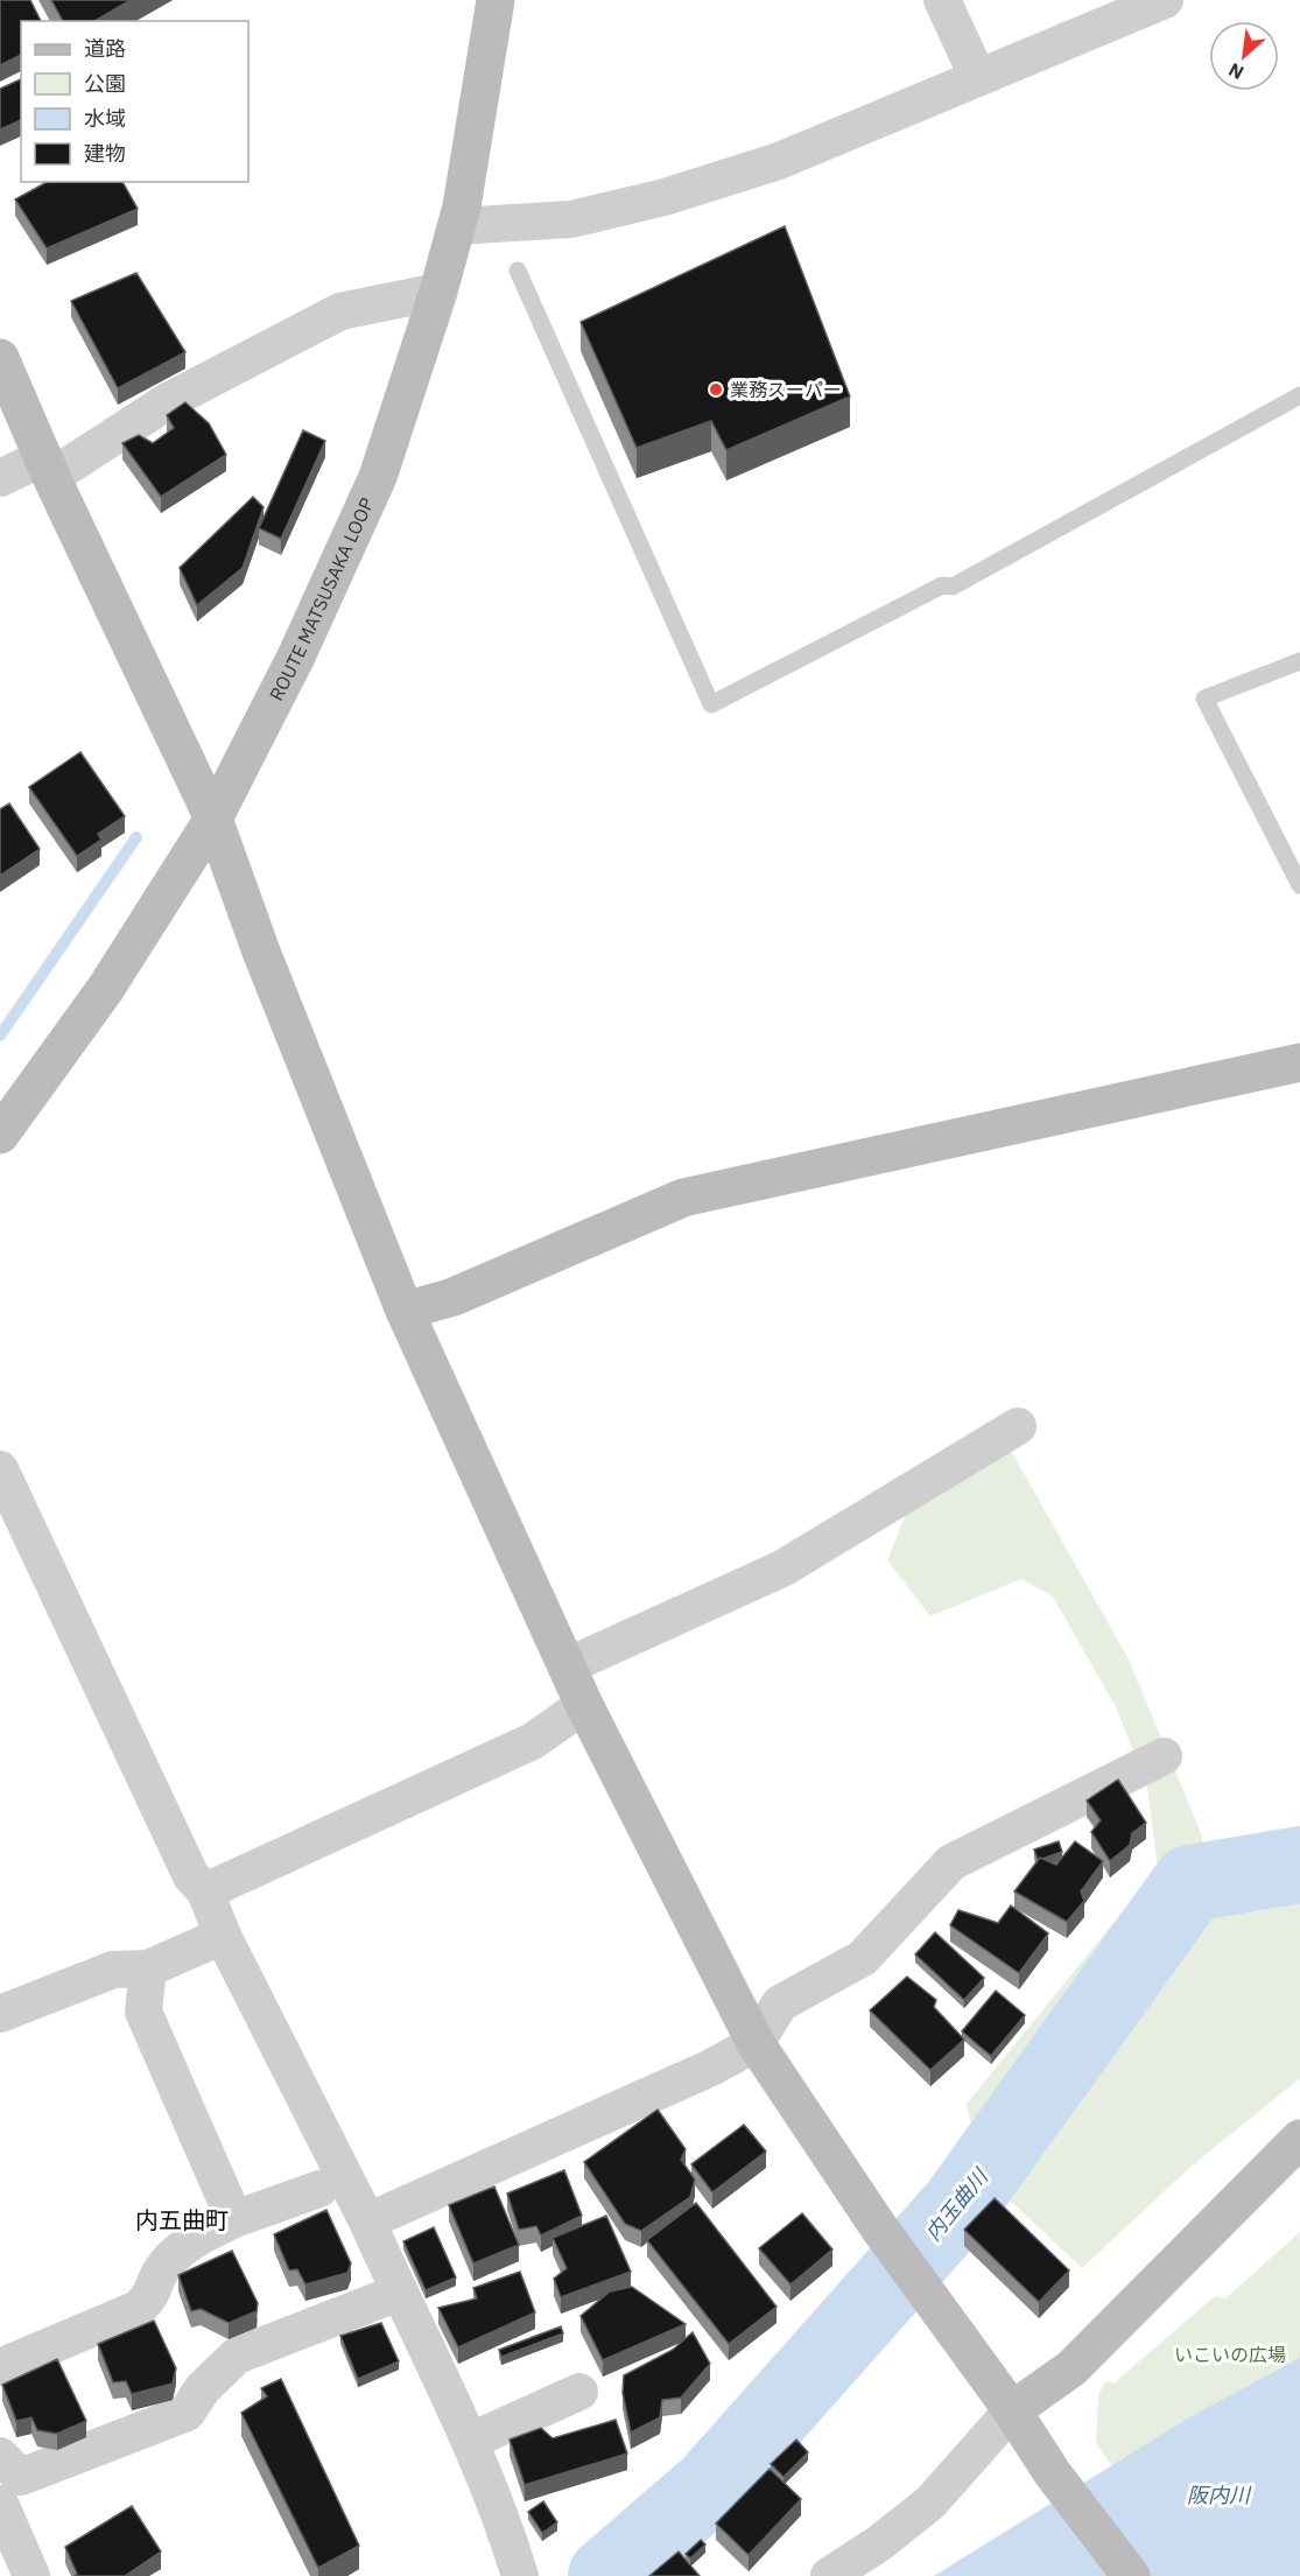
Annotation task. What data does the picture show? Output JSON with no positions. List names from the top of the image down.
{
  "streets": {
    "street": ["ROUTE MATSUSAKA LOOP"]
  },
  "districts": ["内五曲町"],
  "water": ["内玉曲川", "阪内川"],
  "parks": ["いこいの広場"],
  "places": ["業務スーパー"],
  "legend": [
    "道路",
    "公園",
    "水域",
    "建物"
  ],
  "north": "bottom left"
}
